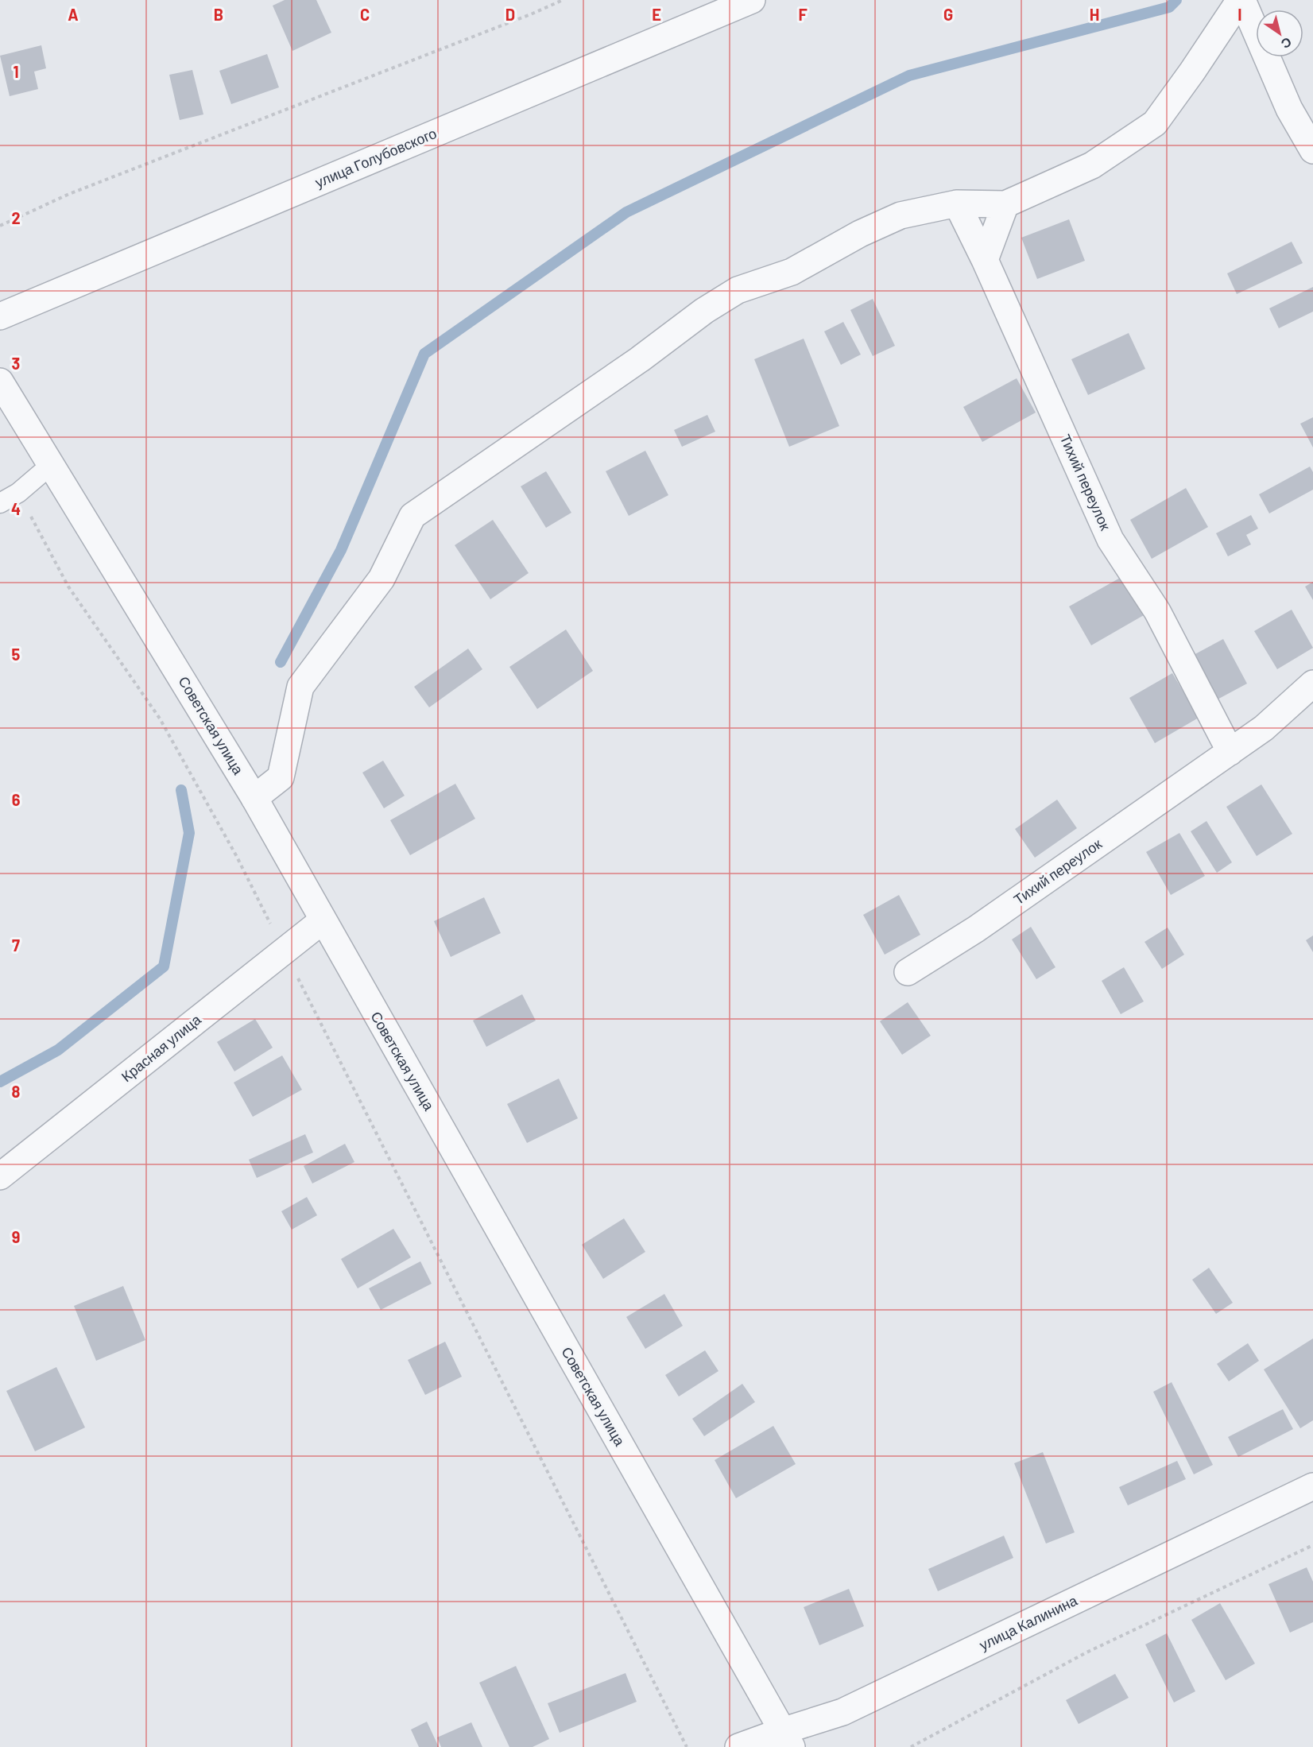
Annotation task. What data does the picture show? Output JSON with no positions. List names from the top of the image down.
{
  "streets": {
    "street": [
      "улица Голубовского",
      "Тихий переулок",
      "Советская улица",
      "Красная улица",
      "улица Калинина"
    ]
  },
  "crossings": [
    ["Советская улица", "Красная улица"],
    ["Советская улица", "улица Калинина"]
  ],
  "north": "bottom right",
  "grid": {
    "columns": [
      "A",
      "B",
      "C",
      "D",
      "E",
      "F",
      "G",
      "H",
      "I"
    ],
    "rows": [
      "1",
      "2",
      "3",
      "4",
      "5",
      "6",
      "7",
      "8",
      "9"
    ]
  }
}
